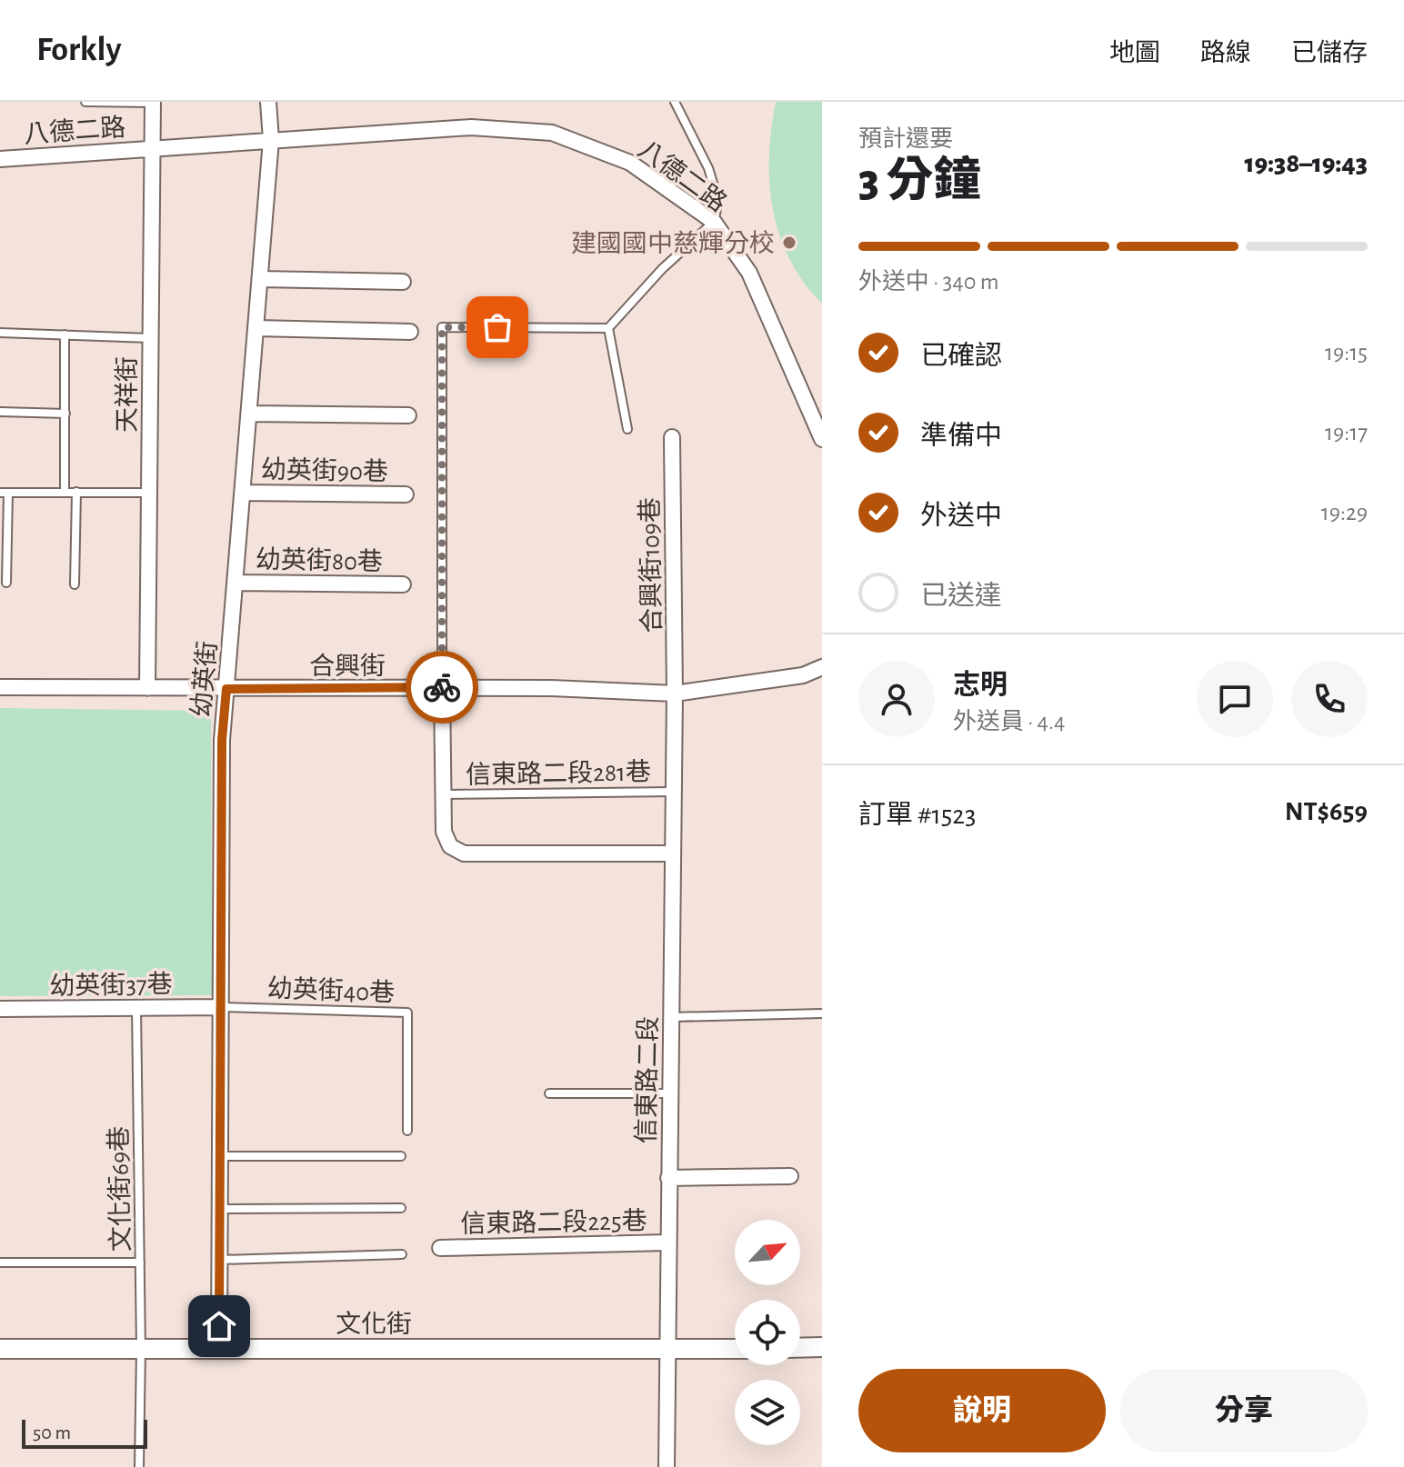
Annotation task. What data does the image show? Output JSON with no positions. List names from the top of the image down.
{
  "streets": {
    "street": [
      "八德二路",
      "天祥街",
      "幼英街90巷",
      "幼英街80巷",
      "合興街109巷",
      "合興街",
      "幼英街",
      "幼英街37巷",
      "信東路二段",
      "信東路二段225巷",
      "文化街"
    ],
    "lane": ["信東路二段281巷", "幼英街40巷", "文化街69巷"]
  },
  "crossings": [
    ["八德二路", "天祥街"],
    ["八德二路", "幼英街"],
    ["天祥街", "合興街"],
    ["幼英街90巷", "幼英街"],
    ["幼英街80巷", "幼英街"],
    ["合興街109巷", "合興街"],
    ["合興街109巷", "信東路二段"],
    ["合興街", "幼英街"],
    ["合興街", "信東路二段"],
    ["幼英街", "幼英街37巷"],
    ["幼英街", "幼英街40巷"],
    ["幼英街", "文化街"],
    ["信東路二段281巷", "信東路二段"],
    ["幼英街37巷", "幼英街40巷"],
    ["幼英街37巷", "文化街69巷"],
    ["信東路二段", "信東路二段225巷"],
    ["信東路二段", "文化街"],
    ["文化街69巷", "文化街"]
  ],
  "places": ["建國國中慈輝分校"],
  "scale_bar": "50 m",
  "north": "top right",
  "page": {
    "header": "Forkly",
    "nav": ["地圖", "路線", "已儲存"],
    "heading": ["3 分鐘", "預計還要", "19:38–19:43"],
    "panel": [
      "志明",
      "外送員 · 4.4",
      "訂單 #1523",
      "NT$659"
    ],
    "bar": "外送中 · 340 m",
    "list": [
      ["已確認", "19:15"],
      ["準備中", "19:17"],
      ["外送中", "19:29"],
      "已送達"
    ],
    "buttons": ["說明", "分享"],
    "scale": "50 m"
  }
}
